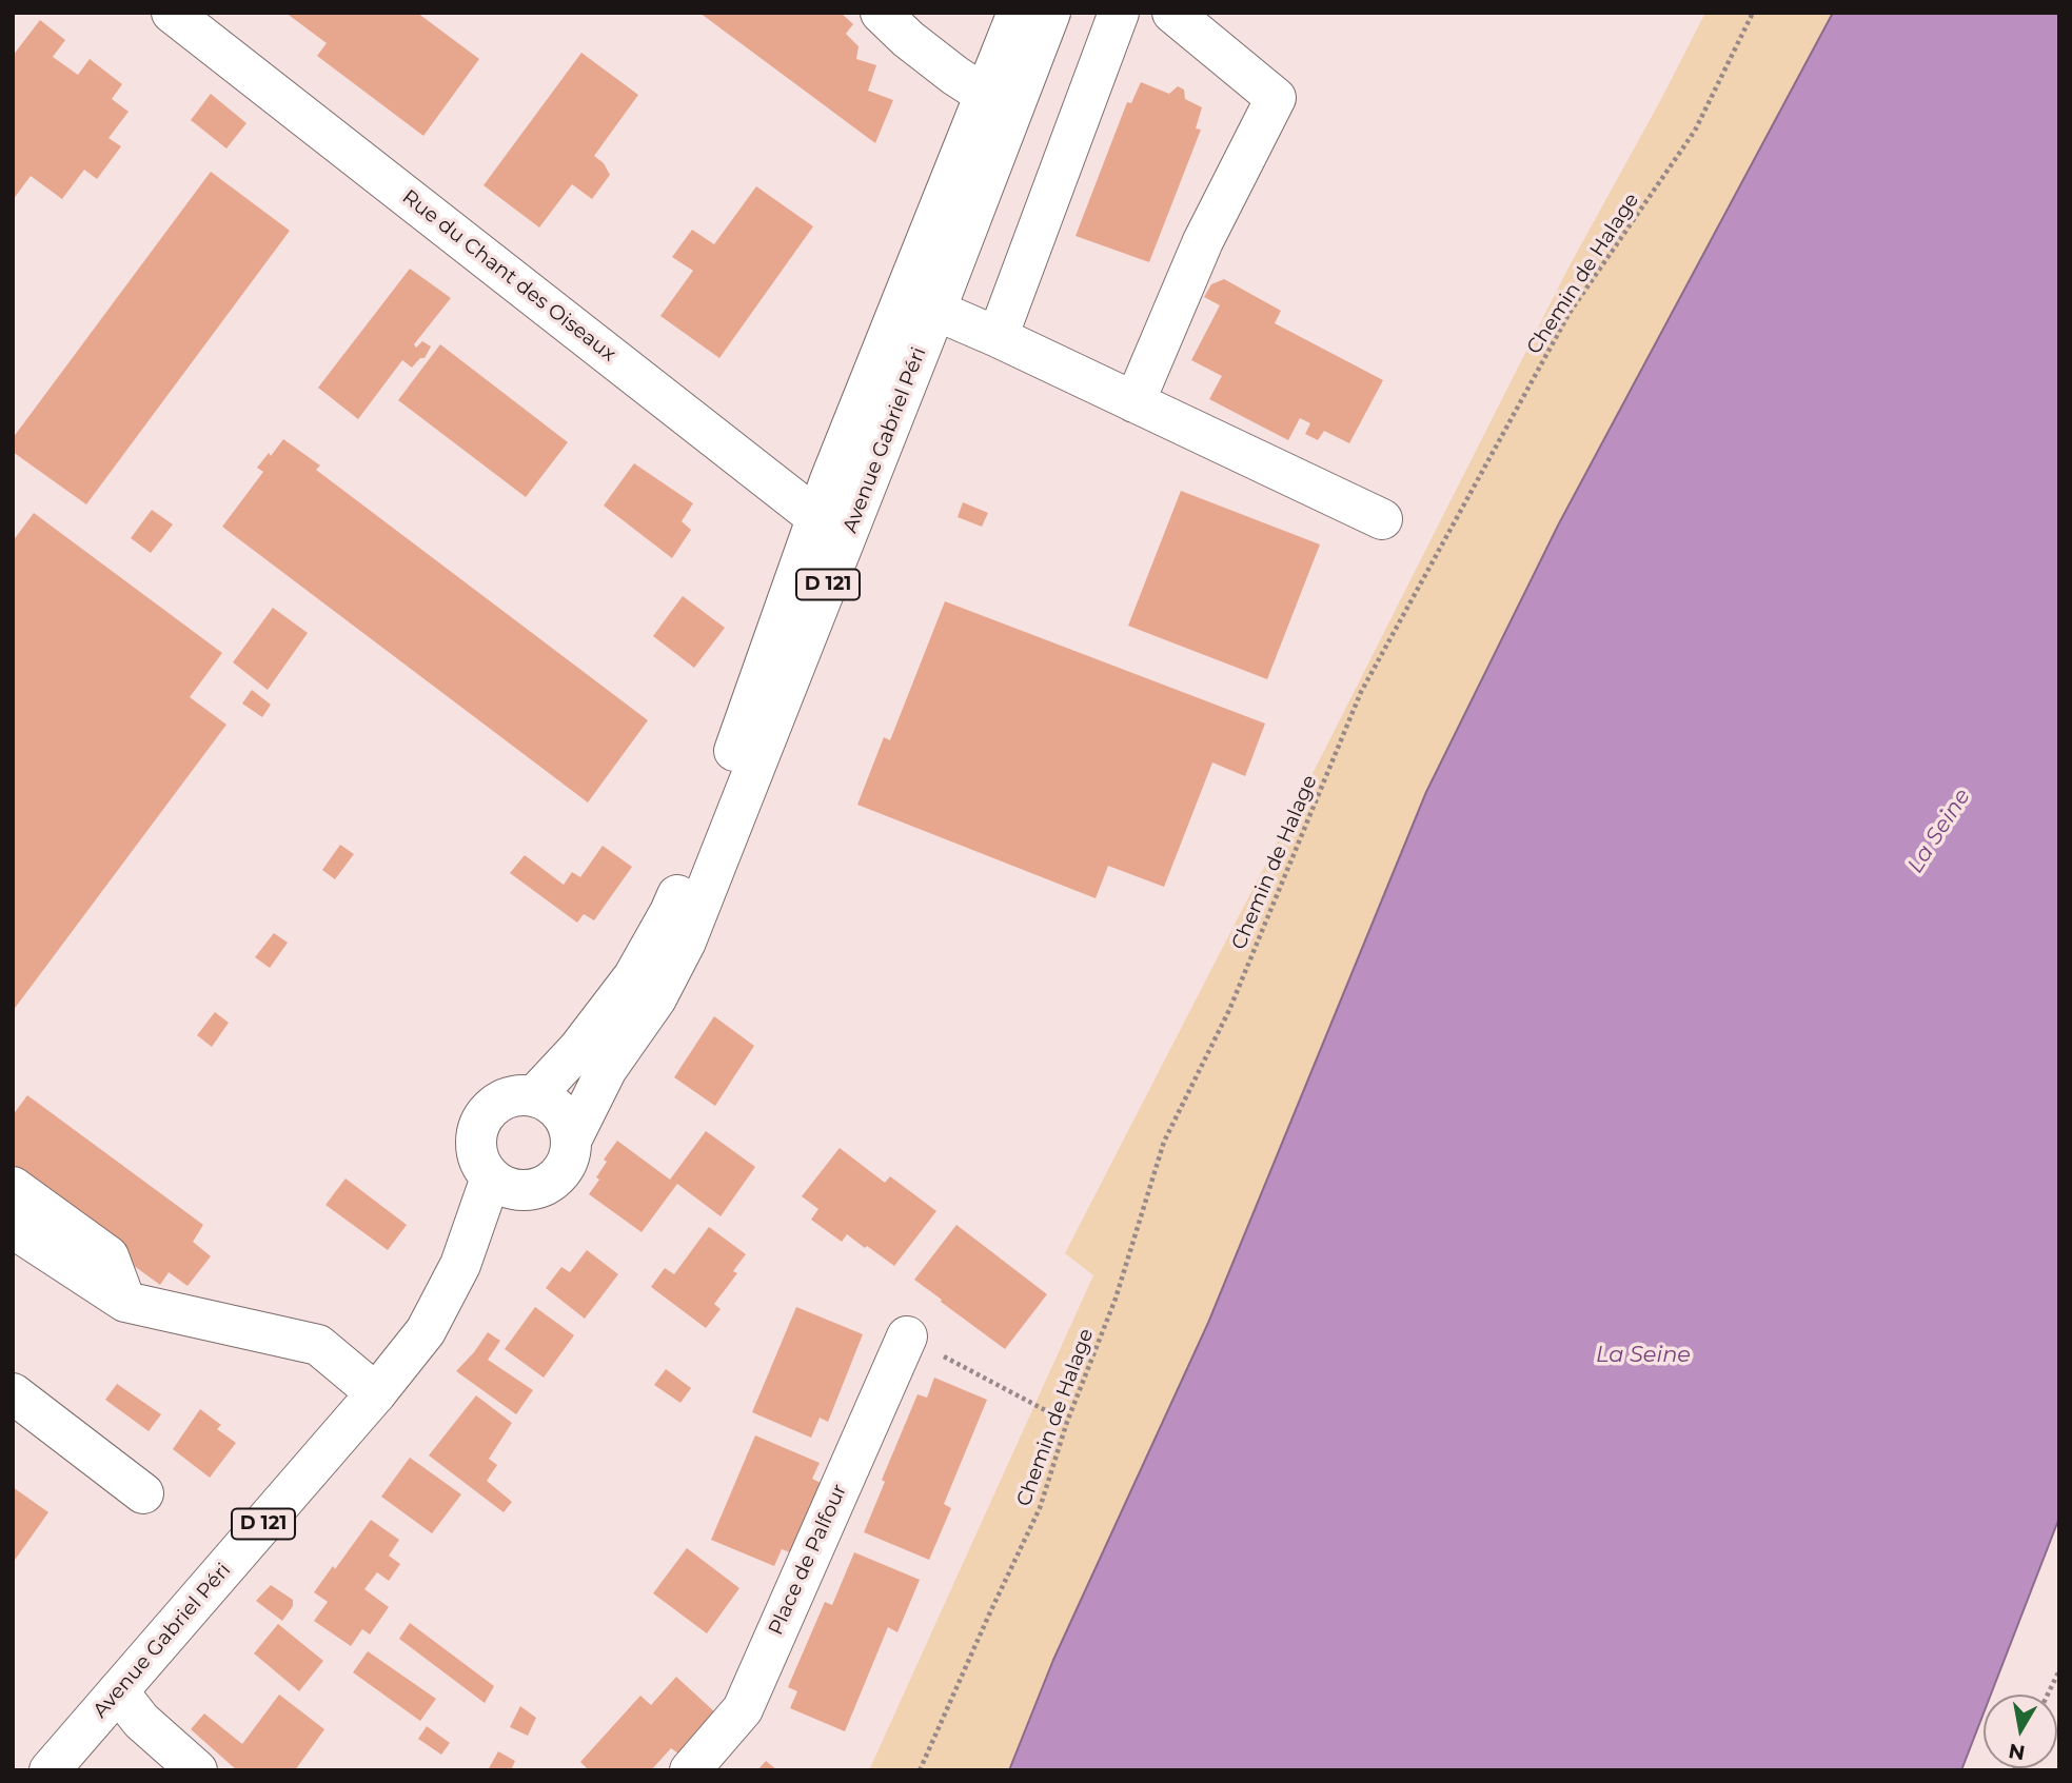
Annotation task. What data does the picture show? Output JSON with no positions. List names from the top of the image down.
{
  "streets": {
    "main road": [
      "Rue du Chant des Oiseaux",
      "Avenue Gabriel Péri",
      "D 121",
      "Place de Palfour"
    ],
    "path": ["Chemin de Halage"]
  },
  "crossings": [
    ["Rue du Chant des Oiseaux", "Avenue Gabriel Péri"]
  ],
  "water": ["La Seine"],
  "north": "bottom"
}
